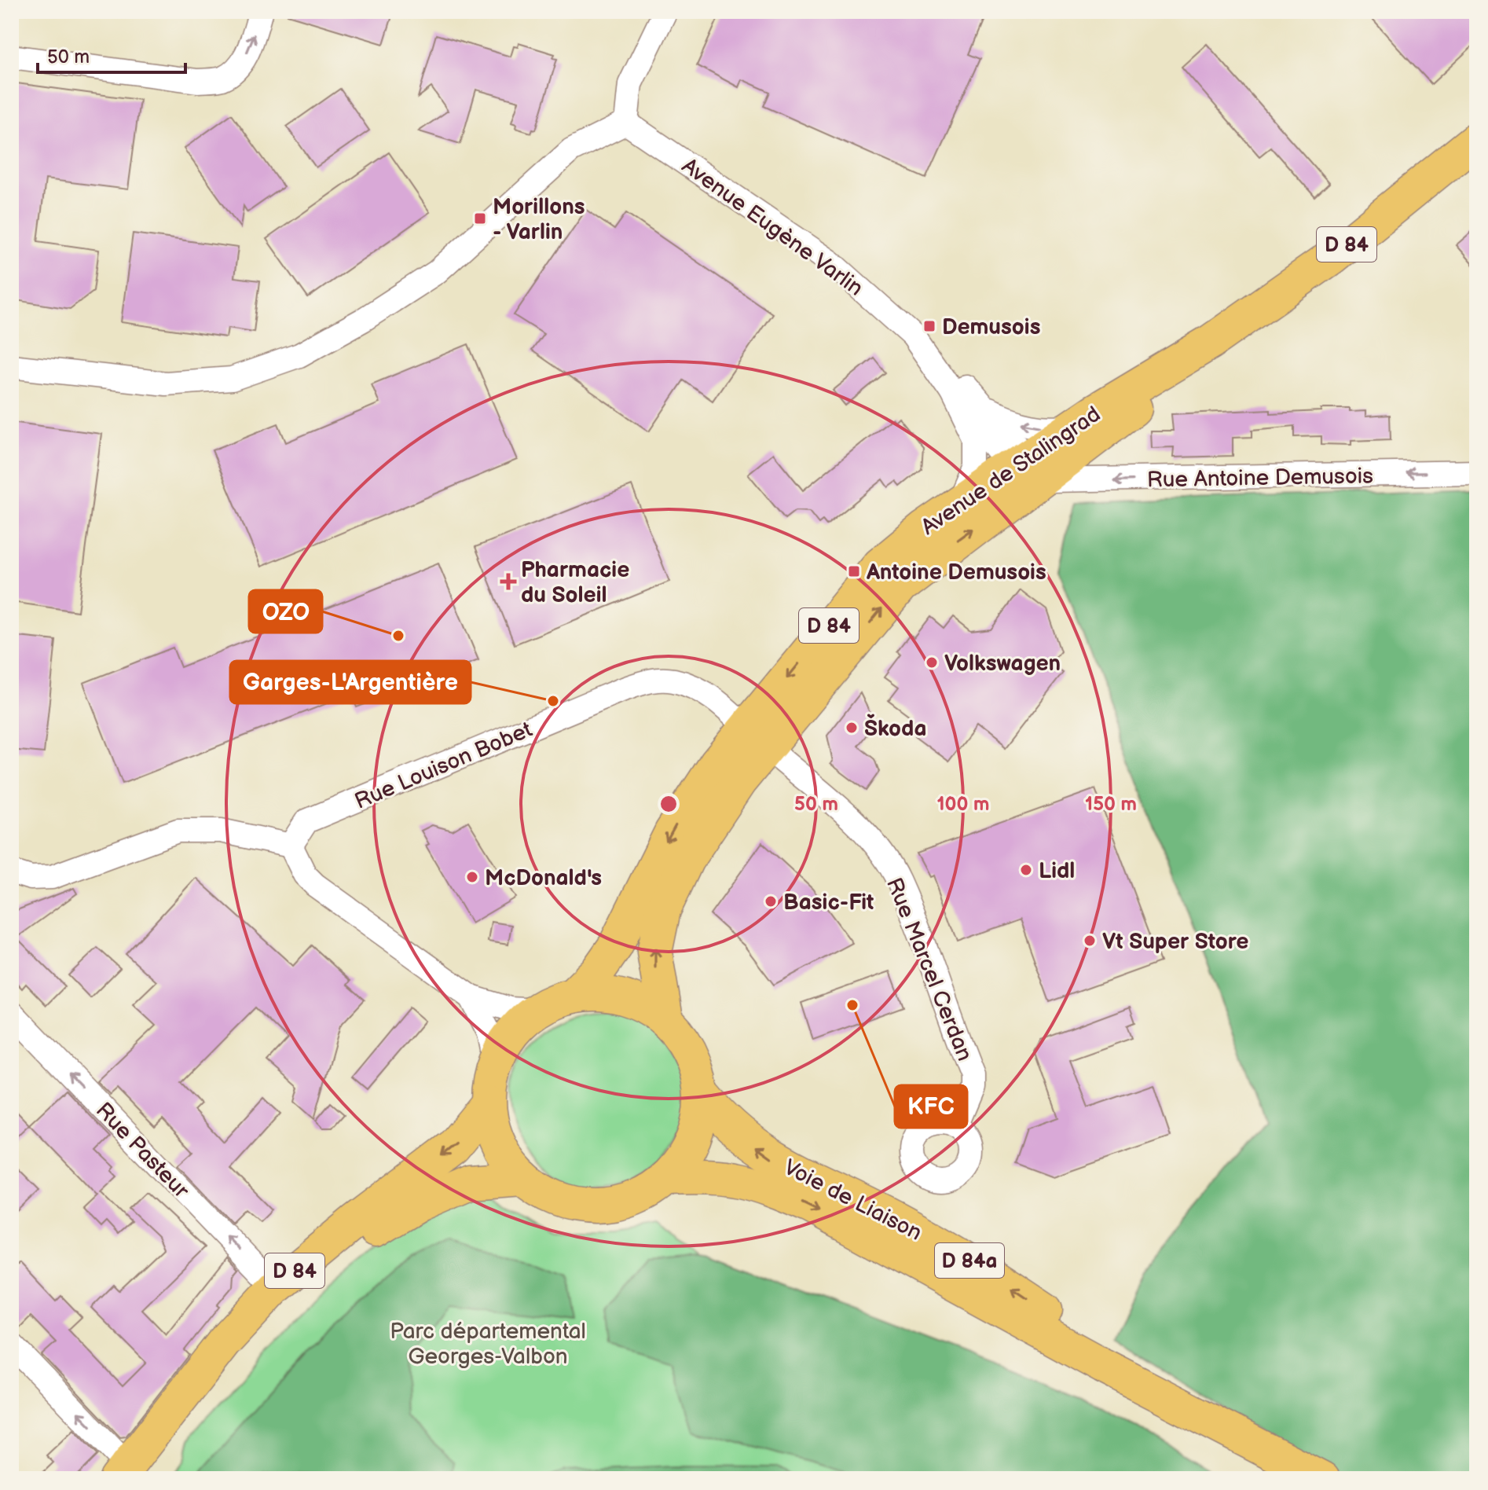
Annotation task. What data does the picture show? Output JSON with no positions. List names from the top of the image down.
{
  "streets": {
    "main road": [
      "D 84",
      "Avenue de Stalingrad",
      "Voie de Liaison",
      "D 84a"
    ],
    "street": [
      "Avenue Eugène Varlin",
      "Rue Antoine Demusois",
      "Rue Louison Bobet",
      "Rue Marcel Cerdan",
      "Rue Pasteur"
    ]
  },
  "crossings": [
    ["Avenue Eugène Varlin", "Avenue de Stalingrad"],
    ["D 84", "Avenue de Stalingrad"],
    ["D 84", "Rue Pasteur"],
    ["D 84", "Voie de Liaison"],
    ["Avenue de Stalingrad", "Rue Antoine Demusois"],
    ["Avenue de Stalingrad", "Rue Louison Bobet"],
    ["Avenue de Stalingrad", "Rue Marcel Cerdan"],
    ["Avenue de Stalingrad", "Voie de Liaison"],
    ["Rue Louison Bobet", "Rue Marcel Cerdan"]
  ],
  "one_way": ["Rue Antoine Demusois", "Rue Pasteur"],
  "parks": ["Parc départemental Georges-Valbon"],
  "places": {
    "transit": ["Morillons - Varlin", "Demusois", "Antoine Demusois"],
    "health": ["Pharmacie du Soleil"],
    "other": [
      "OZO",
      "Volkswagen",
      "Garges-L'Argentière",
      "Škoda",
      "Lidl",
      "McDonald's",
      "Basic-Fit",
      "Vt Super Store",
      "KFC"
    ]
  },
  "scale_bar": "50 m",
  "rings": ["50 m", "100 m", "150 m"]
}
